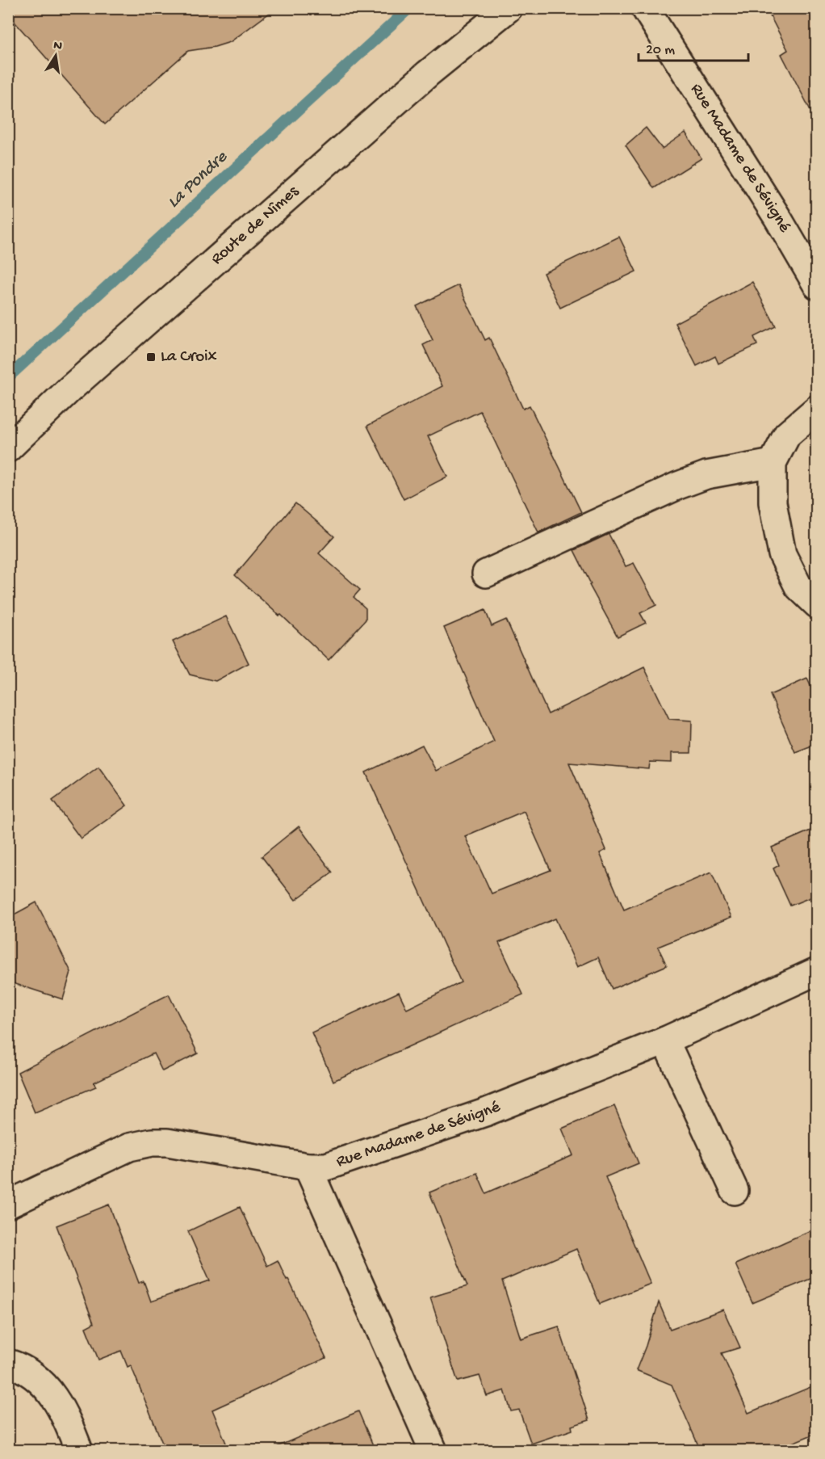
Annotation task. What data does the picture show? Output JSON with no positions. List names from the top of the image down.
{
  "streets": {
    "street": ["Rue Madame de Sévigné", "Route de Nîmes"]
  },
  "water": ["La Pondre"],
  "places": {
    "transit": ["La Croix"]
  },
  "scale_bar": "20 m",
  "north": "top"
}
